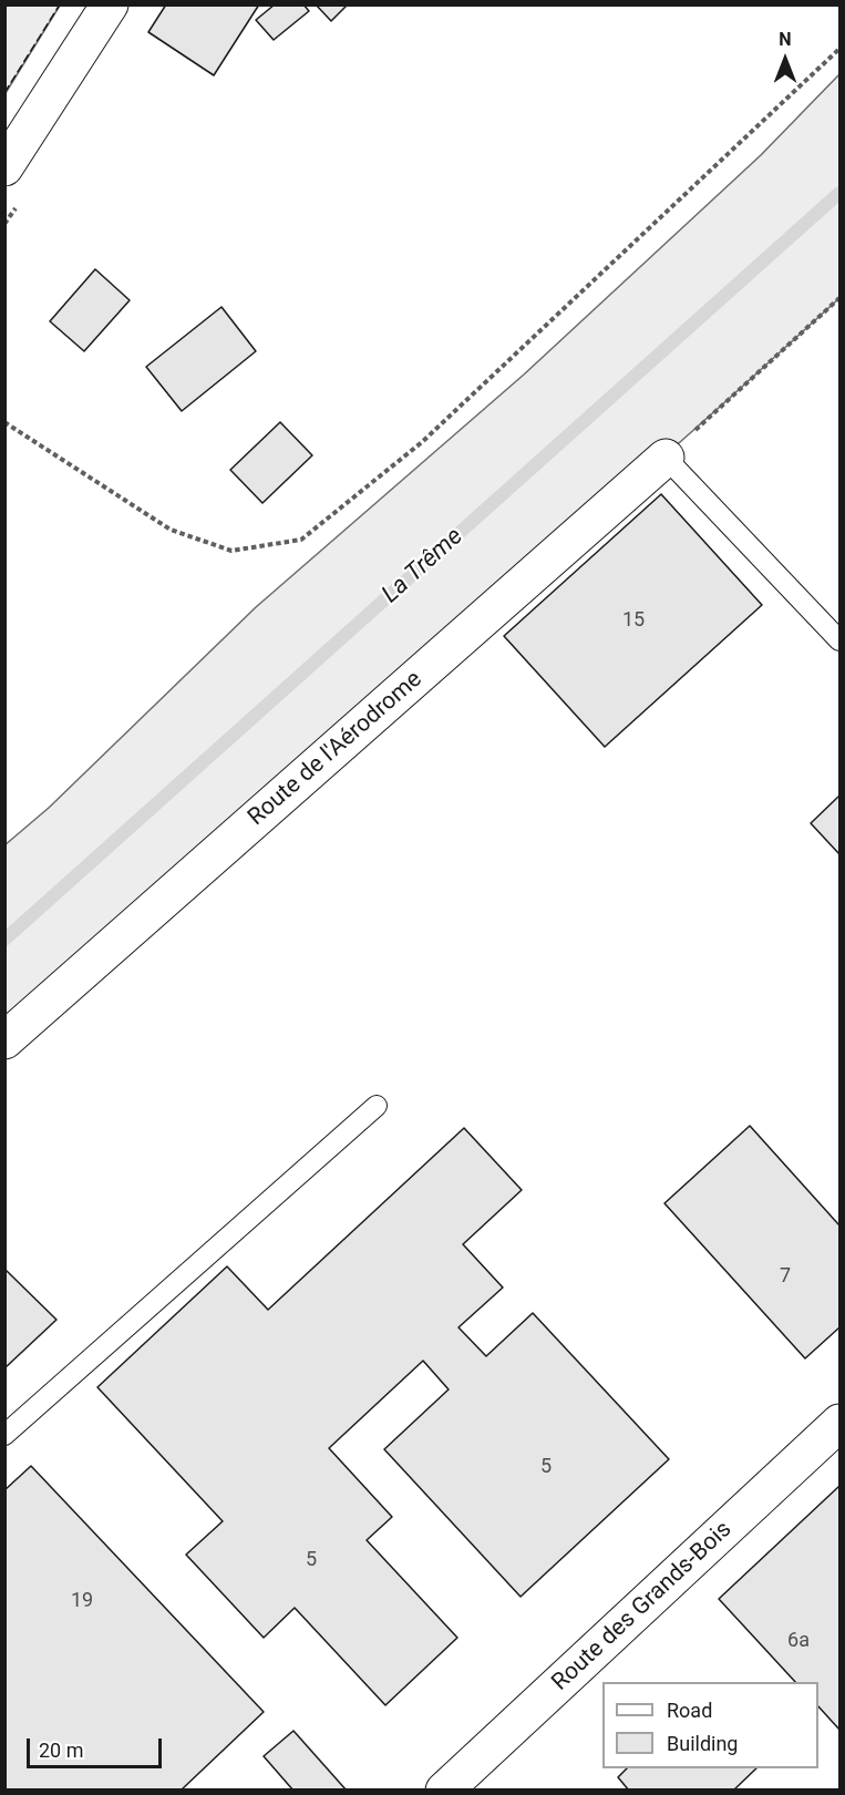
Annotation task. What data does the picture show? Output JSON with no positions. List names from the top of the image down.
{
  "streets": {
    "street": ["Route de l'Aérodrome", "Route des Grands-Bois"]
  },
  "water": ["La Trême"],
  "house_numbers": [
    "15",
    "7",
    "5",
    "5",
    "19",
    "6a"
  ],
  "legend": ["Road", "Building"],
  "scale_bar": "20 m",
  "north": "top"
}
